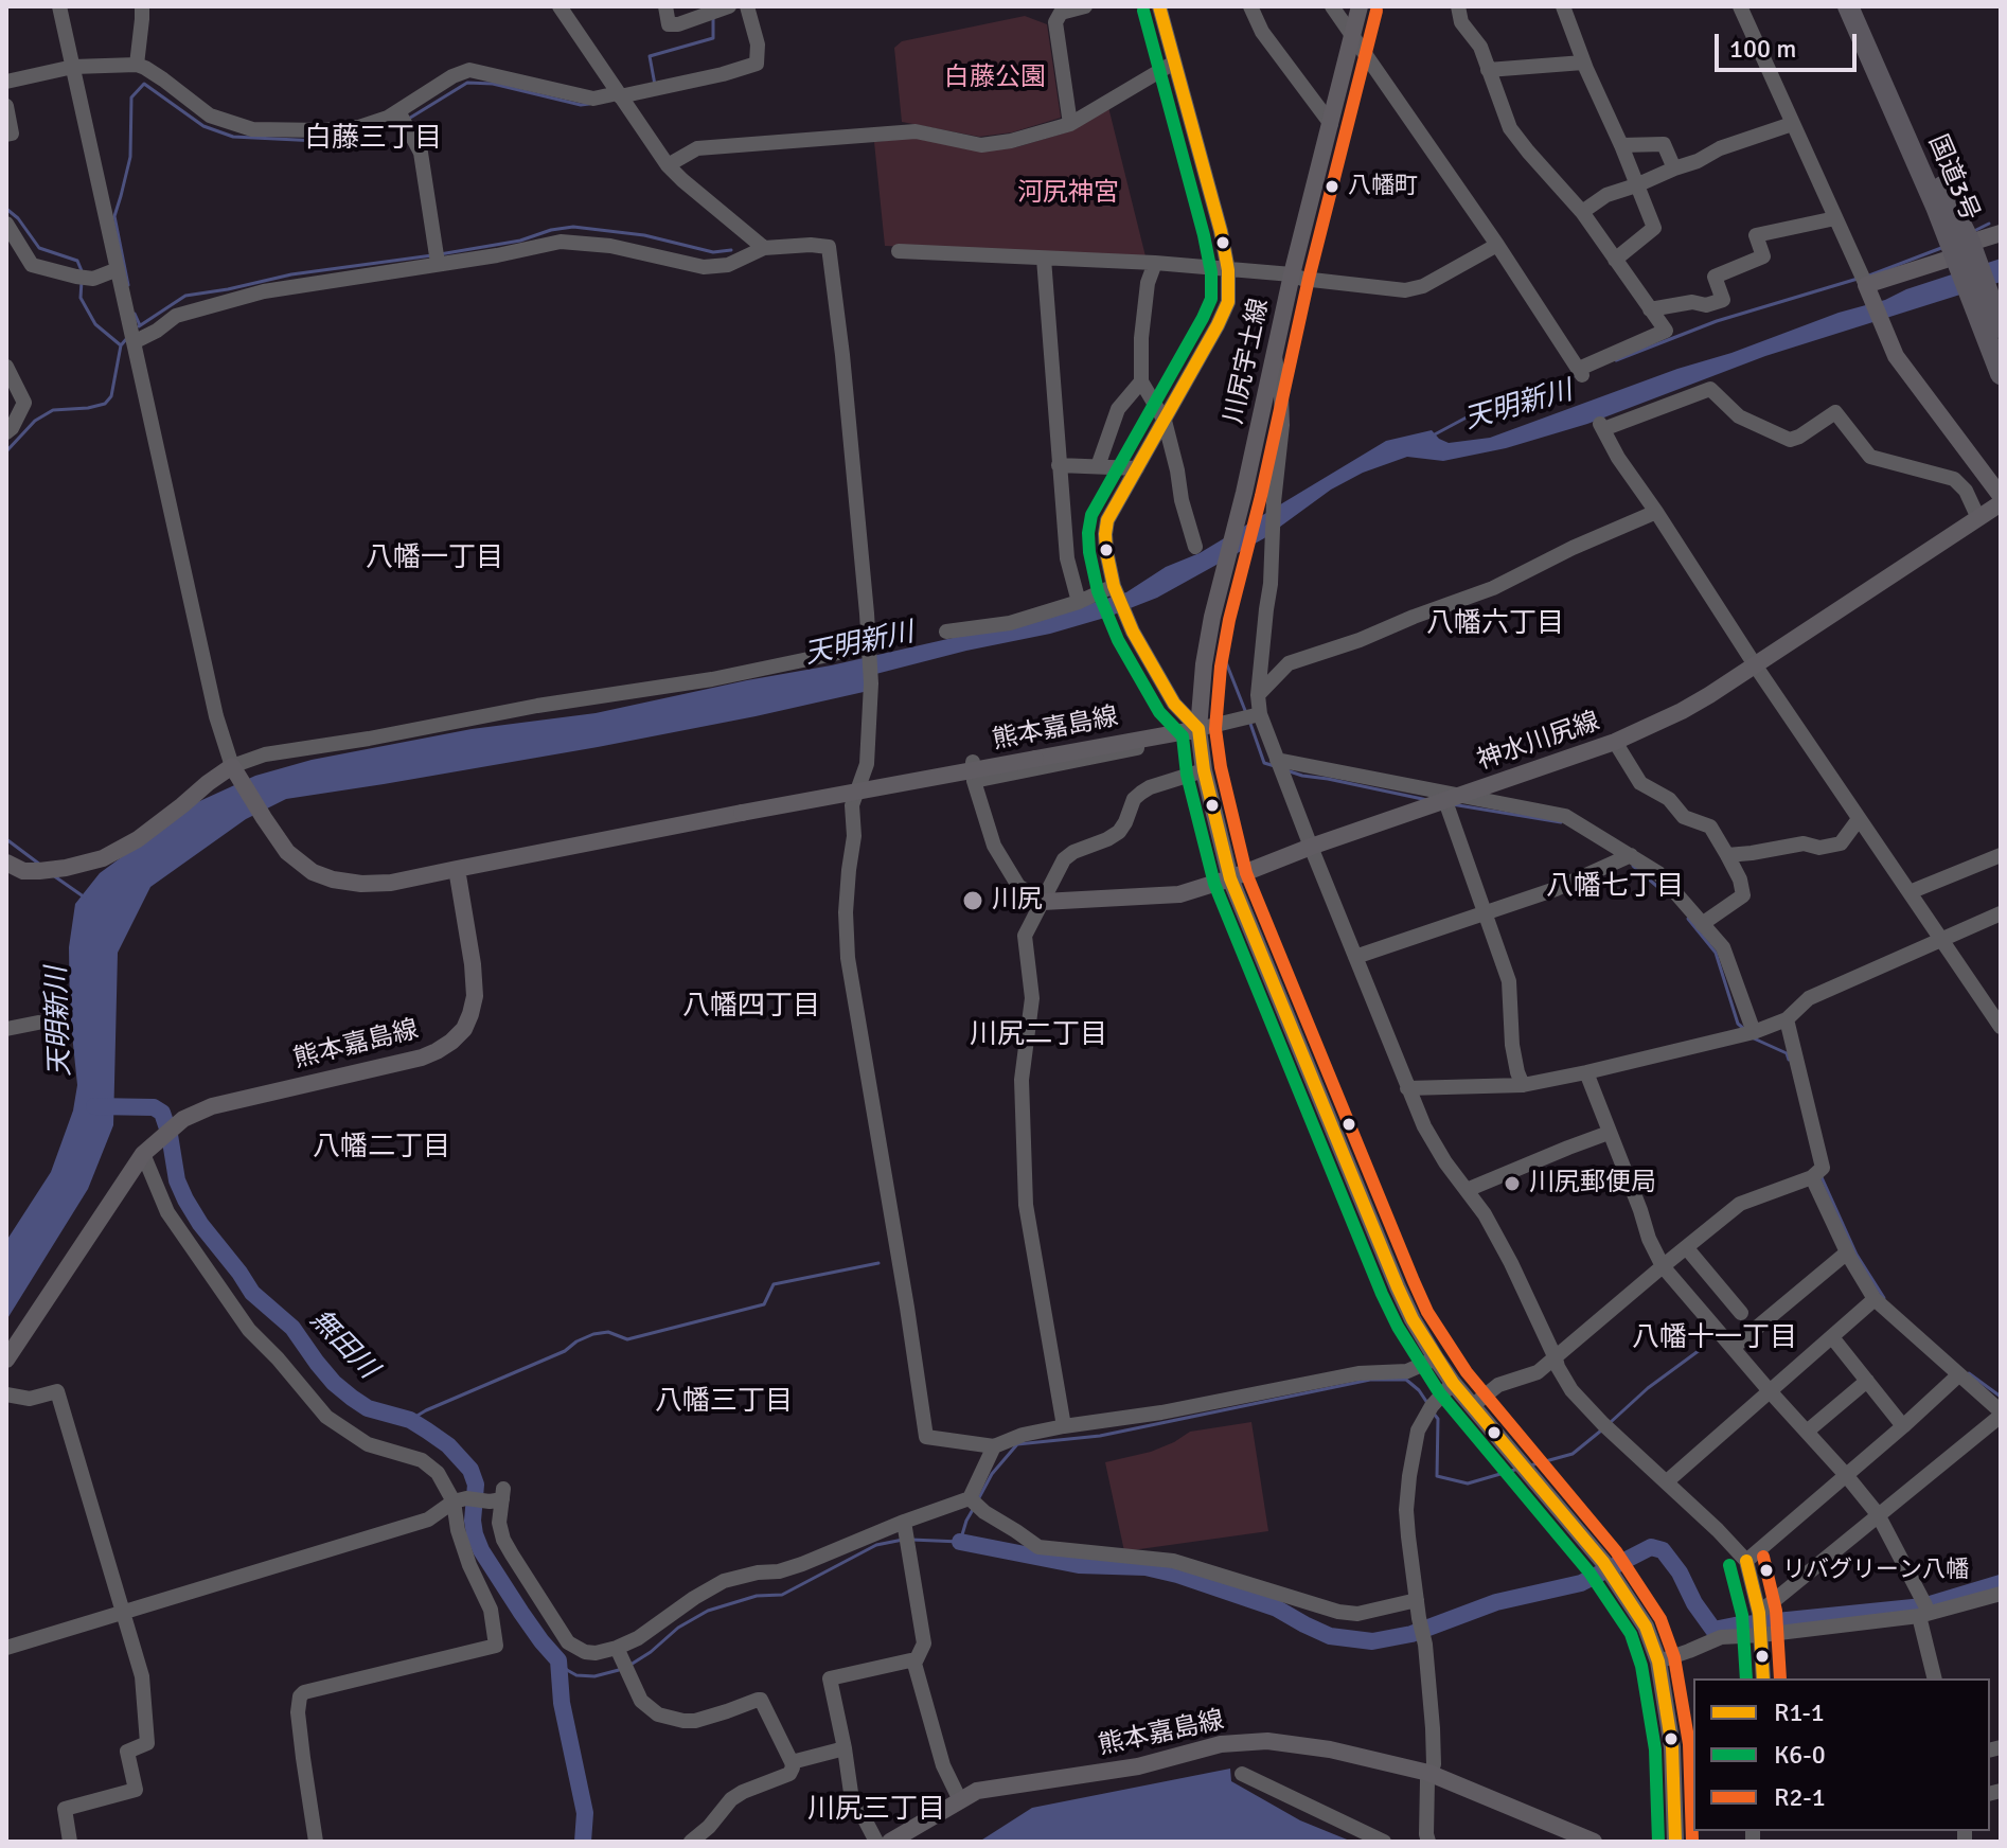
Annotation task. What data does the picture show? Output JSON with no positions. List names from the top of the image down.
{
  "streets": {
    "highway": ["国道3号"],
    "main road": ["川尻宇土線", "熊本嘉島線", "神水川尻線"]
  },
  "crossings": [
    ["川尻宇土線", "熊本嘉島線"]
  ],
  "districts": [
    "白藤三丁目",
    "八幡一丁目",
    "八幡六丁目",
    "八幡七丁目",
    "八幡四丁目",
    "川尻二丁目",
    "八幡二丁目",
    "八幡十一丁目",
    "八幡三丁目",
    "川尻三丁目"
  ],
  "water": ["天明新川", "無田川"],
  "parks": ["白藤公園", "河尻神宮"],
  "places": [
    "八幡町",
    "川尻",
    "川尻郵便局",
    "リバグリーン八幡"
  ],
  "lines": ["transit line R1-1", "transit line K6-0", "transit line R2-1"],
  "legend": ["R1-1", "K6-0", "R2-1"],
  "scale_bar": "100 m"
}
